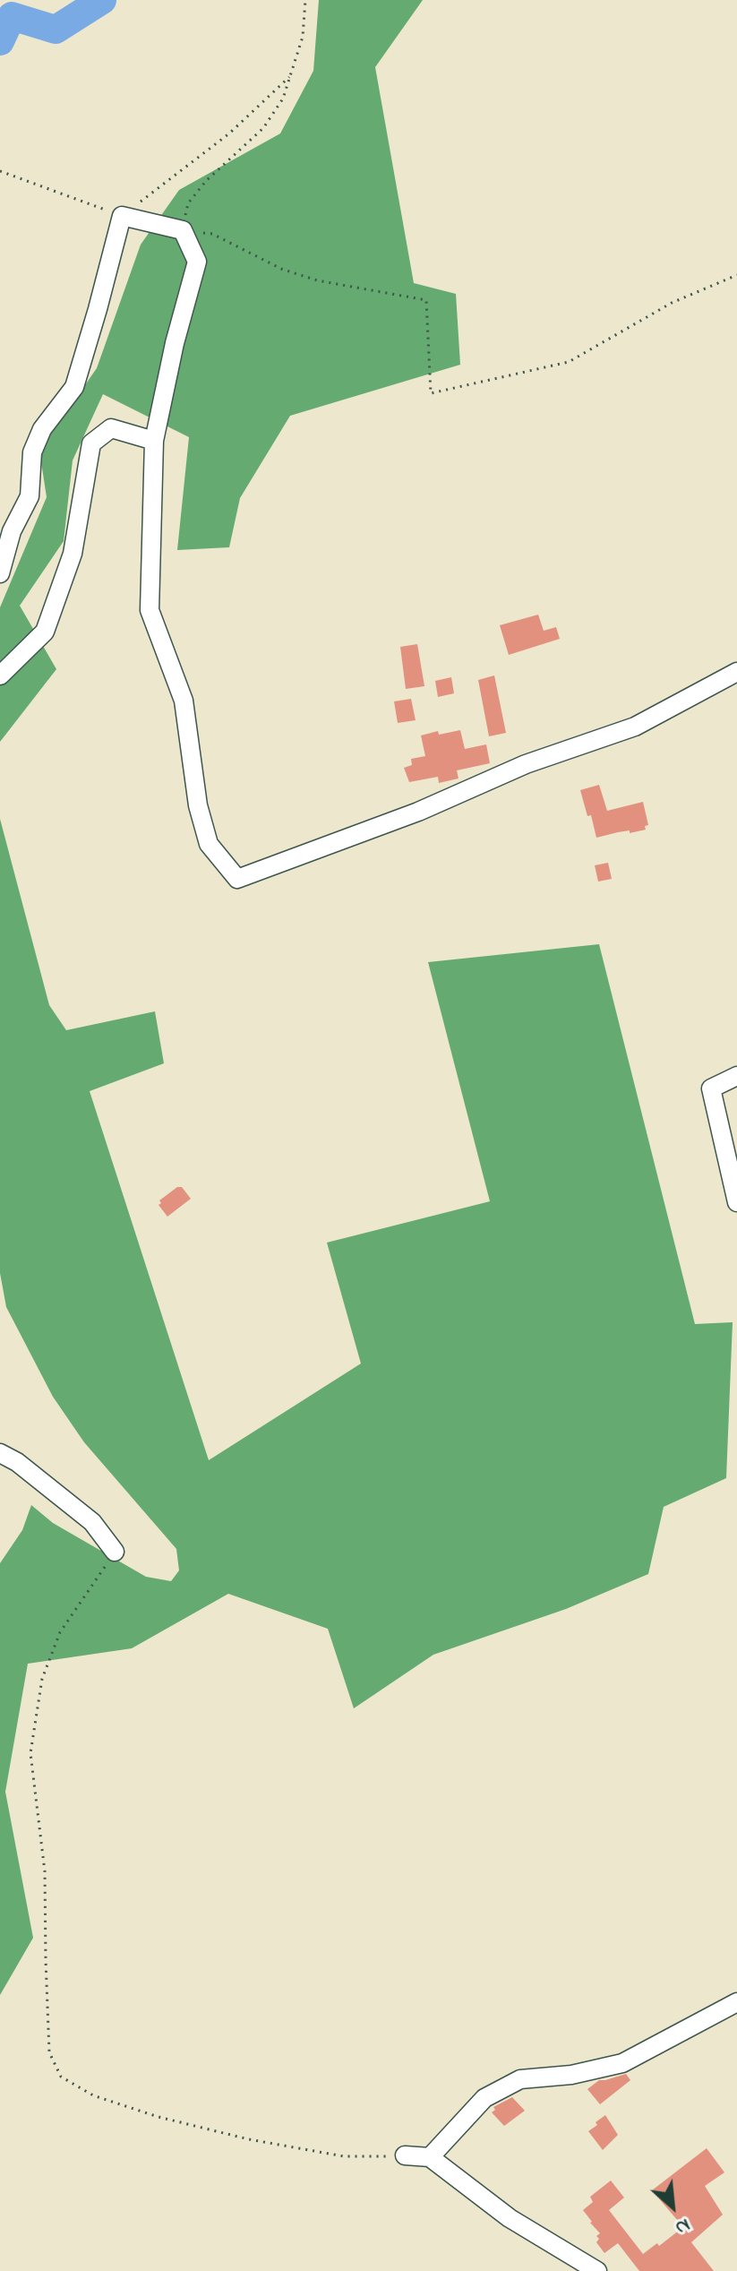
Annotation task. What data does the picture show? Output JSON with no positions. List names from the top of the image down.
{
  "north": "bottom right"
}
